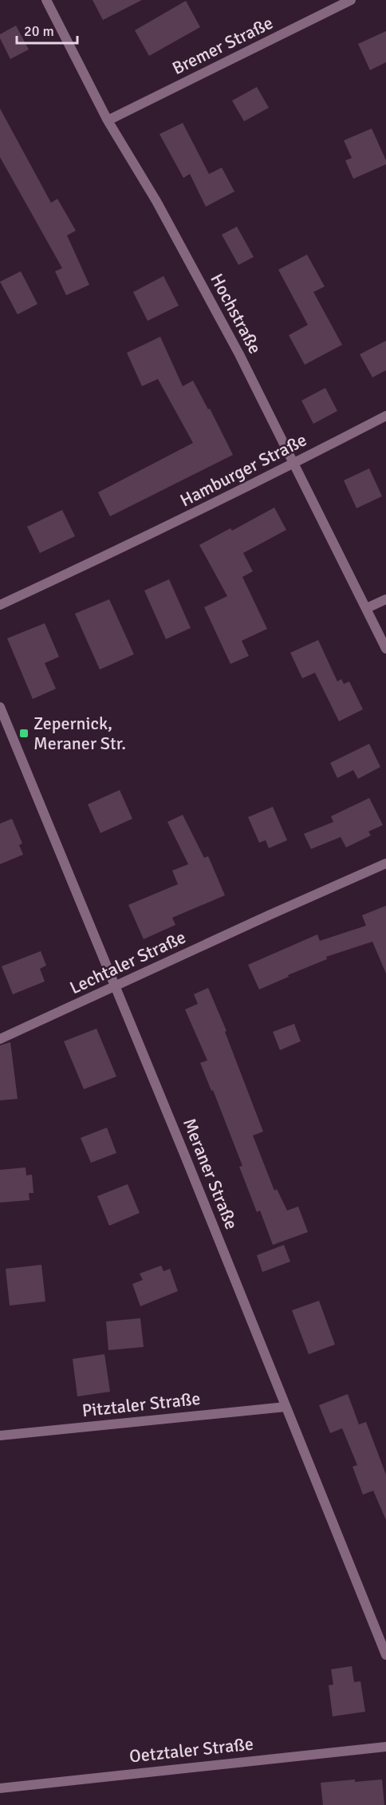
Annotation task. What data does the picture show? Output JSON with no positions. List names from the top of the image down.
{
  "streets": {
    "street": [
      "Bremer Straße",
      "Hochstraße",
      "Hamburger Straße",
      "Lechtaler Straße",
      "Meraner Straße",
      "Pitztaler Straße",
      "Oetztaler Straße"
    ]
  },
  "crossings": [
    ["Bremer Straße", "Hochstraße"],
    ["Hochstraße", "Hamburger Straße"],
    ["Lechtaler Straße", "Meraner Straße"],
    ["Meraner Straße", "Pitztaler Straße"]
  ],
  "places": {
    "transit": ["Zepernick, Meraner Str."]
  },
  "scale_bar": "20 m"
}
